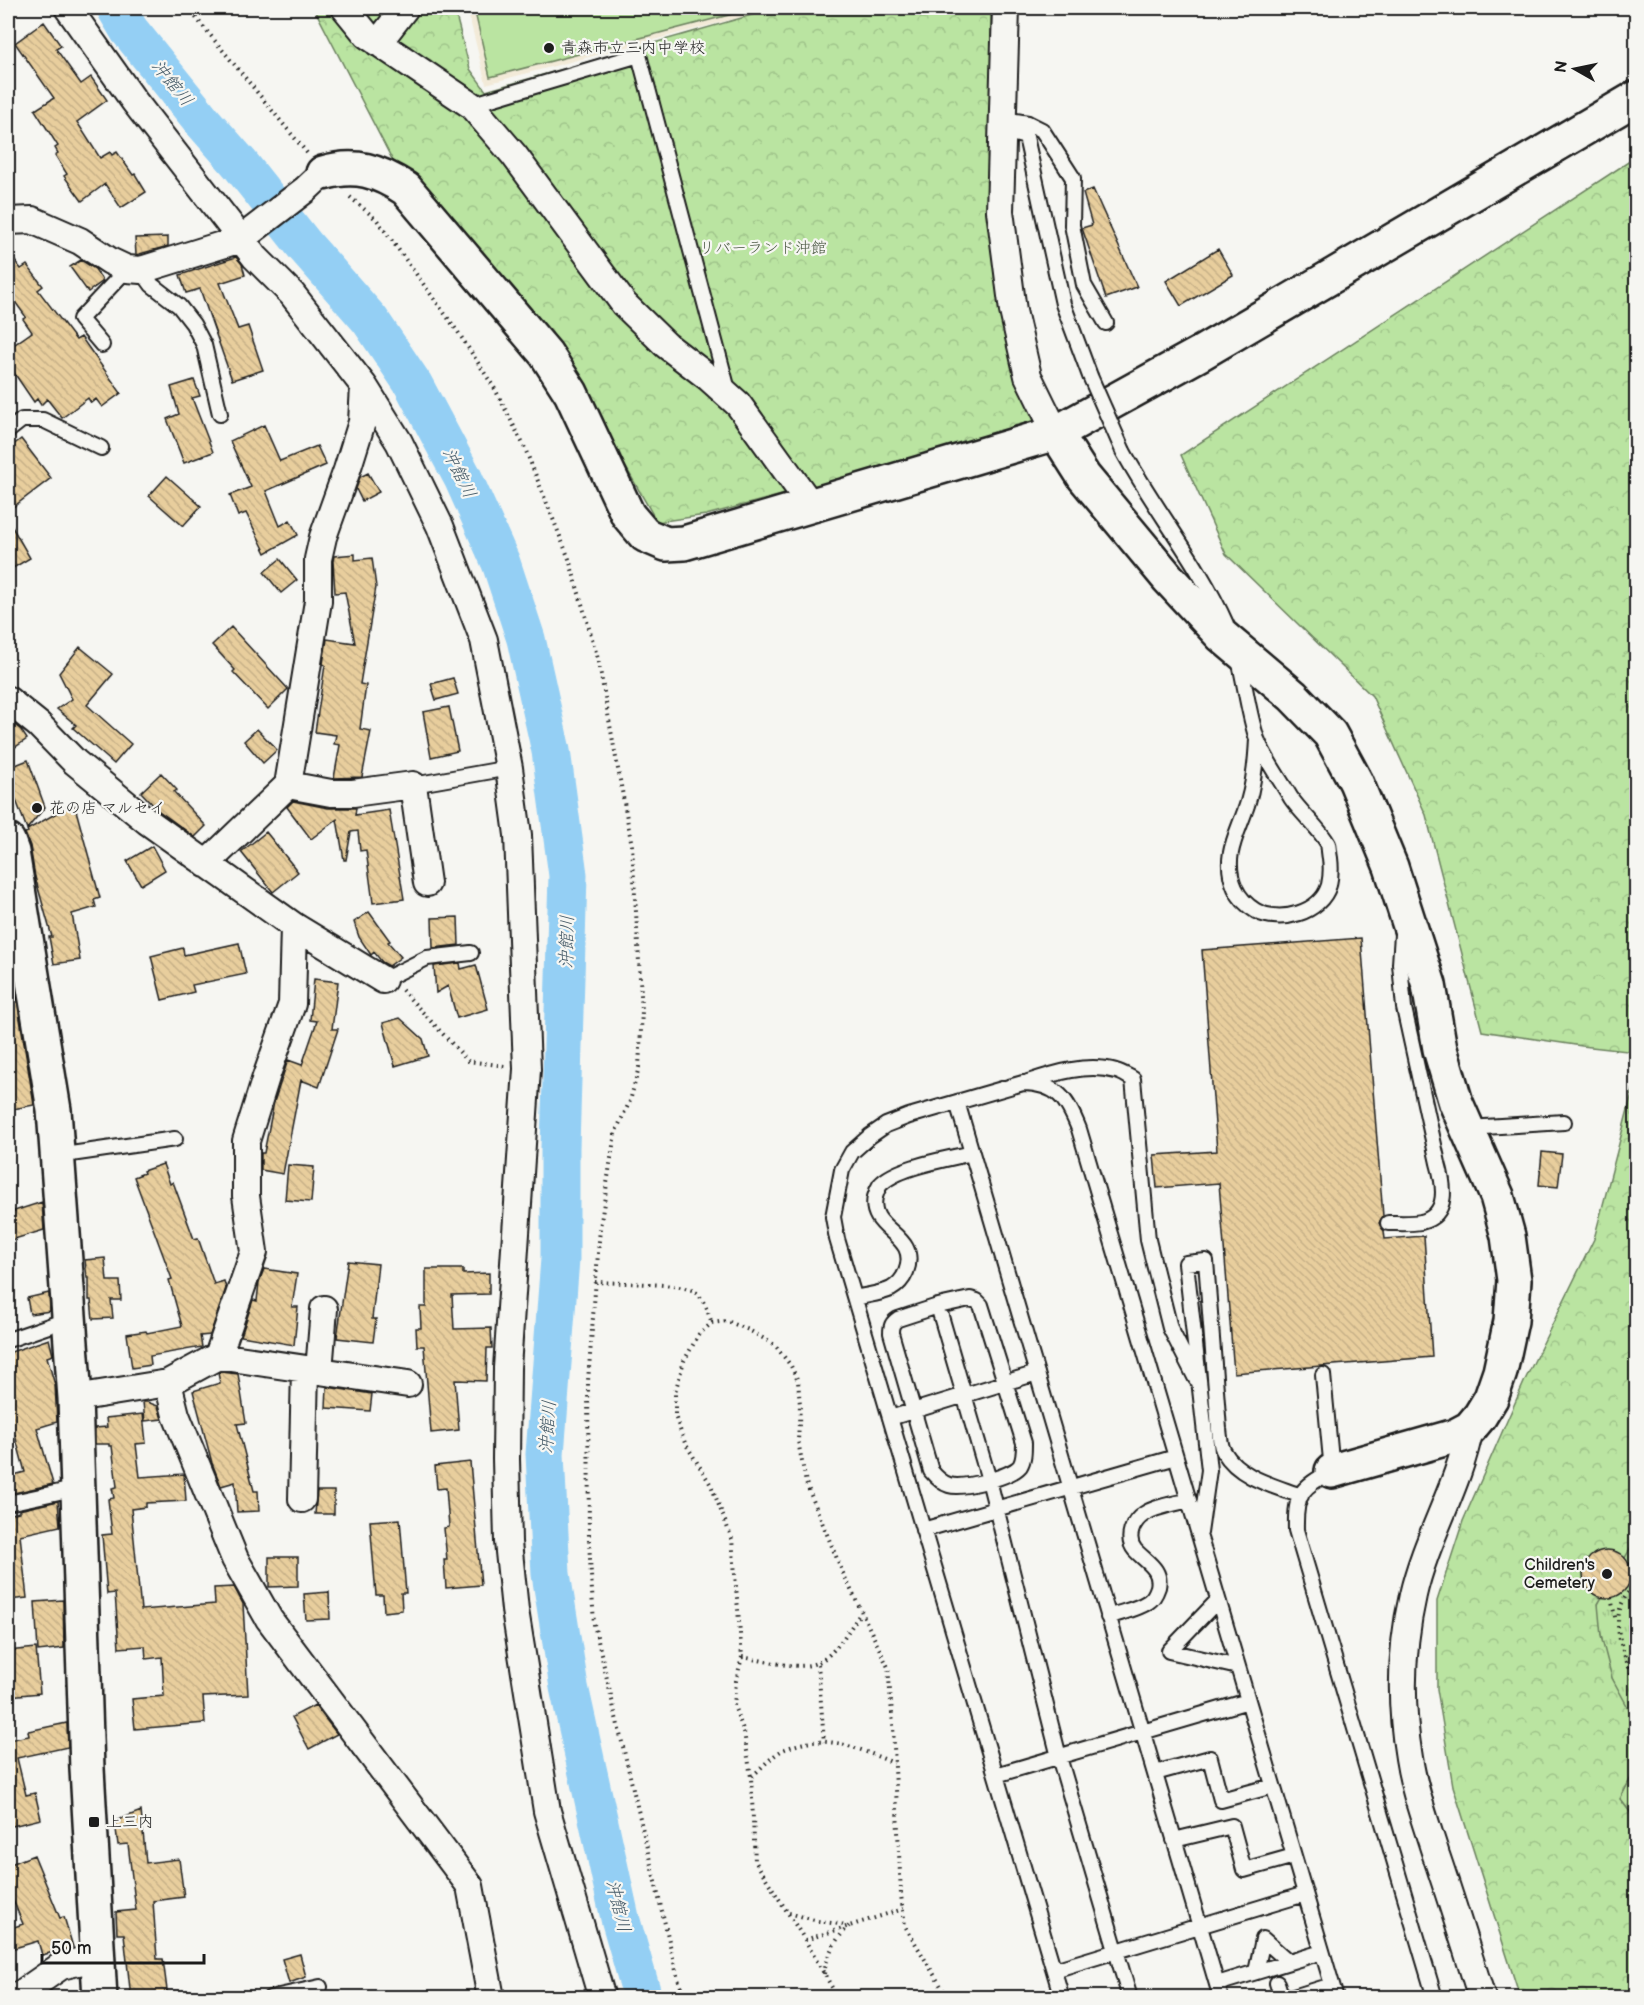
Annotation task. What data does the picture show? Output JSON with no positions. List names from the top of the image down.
{
  "water": ["沖館川"],
  "parks": ["リバーランド沖館"],
  "places": {
    "other": ["青森市立三内中学校", "花の店 マルセイ", "Children's Cemetery"],
    "transit": ["上三内"]
  },
  "scale_bar": "50 m",
  "north": "left"
}
